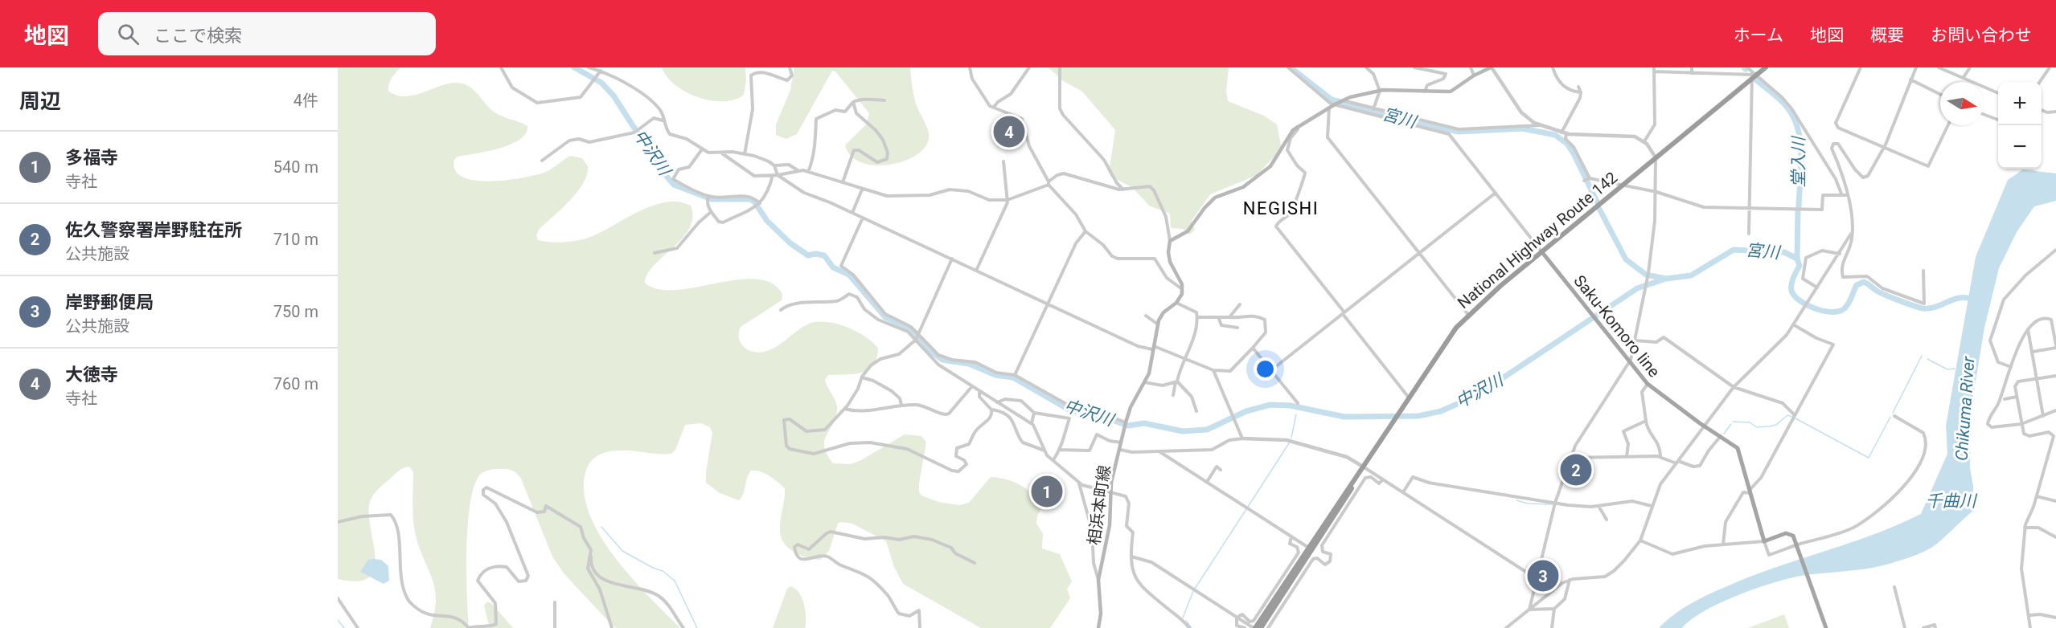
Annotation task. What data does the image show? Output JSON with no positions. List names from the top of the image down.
{
  "streets": {
    "highway": ["National Highway Route 142"],
    "main road": ["Saku-Komoro line", "相浜本町線"]
  },
  "crossings": [
    ["National Highway Route 142", "Saku-Komoro line"]
  ],
  "districts": ["NEGISHI"],
  "water": [
    "宮川",
    "中沢川",
    "堂入川",
    "Chikuma River",
    "千曲川"
  ],
  "north": "right",
  "page": {
    "header": "地図",
    "search": "ここで検索",
    "nav": [
      "ホーム",
      "地図",
      "概要",
      "お問い合わせ"
    ],
    "heading": ["周辺", "4件"],
    "map_buttons": ["+", "−"],
    "pins": [
      "4",
      "2",
      "1",
      "3"
    ],
    "list": [
      {
        "mark": "1",
        "name": "多福寺",
        "note": "寺社",
        "value": "540 m"
      },
      {
        "mark": "2",
        "name": "佐久警察署岸野駐在所",
        "note": "公共施設",
        "value": "710 m"
      },
      {
        "mark": "3",
        "name": "岸野郵便局",
        "note": "公共施設",
        "value": "750 m"
      },
      {
        "mark": "4",
        "name": "大徳寺",
        "note": "寺社",
        "value": "760 m"
      }
    ]
  }
}
